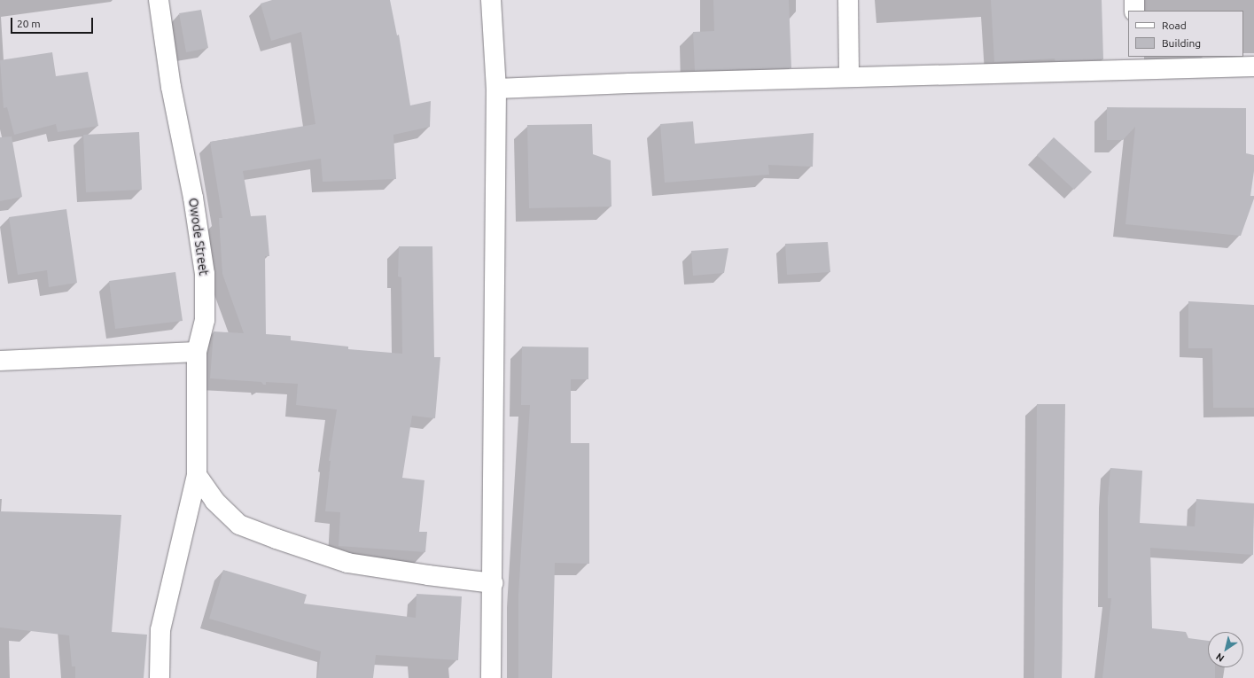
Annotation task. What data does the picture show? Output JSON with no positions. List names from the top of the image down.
{
  "streets": {
    "street": ["Owode Street"]
  },
  "legend": ["Road", "Building"],
  "scale_bar": "20 m",
  "north": "bottom left"
}
